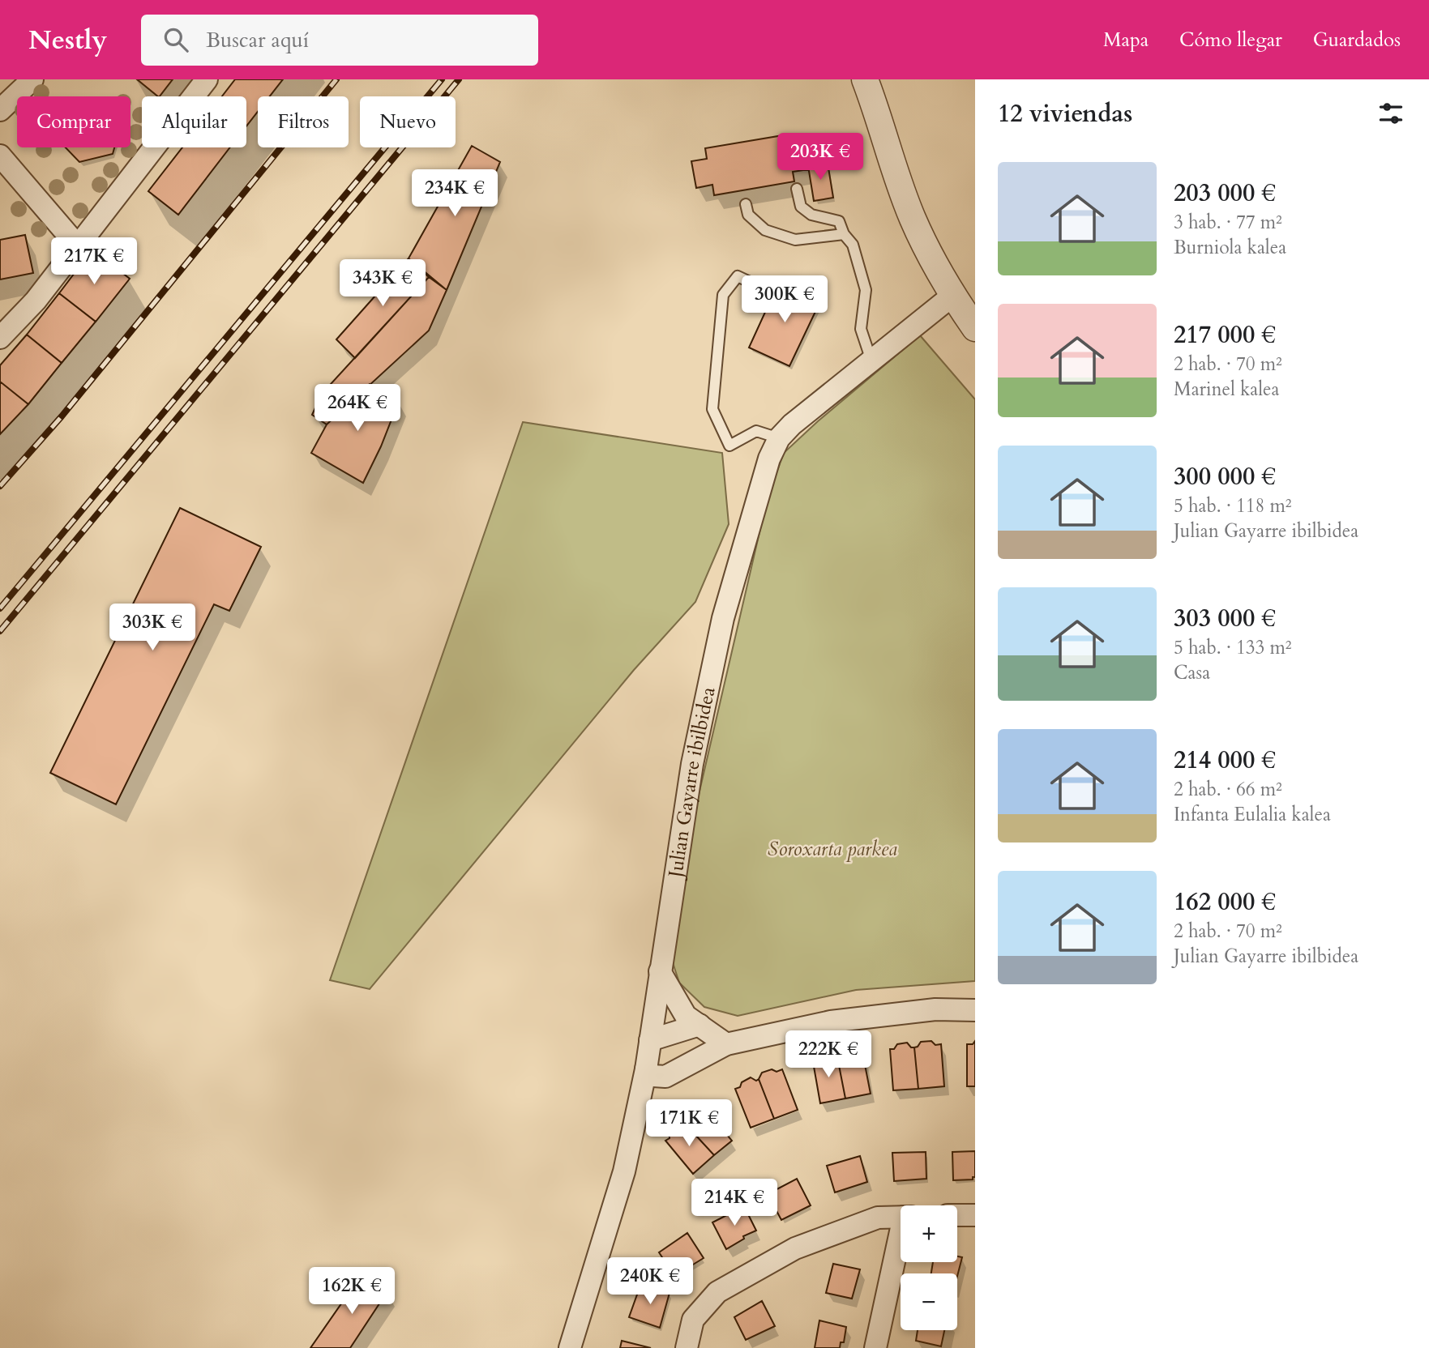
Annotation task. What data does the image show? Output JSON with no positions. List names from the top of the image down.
{
  "streets": {
    "street": ["Julian Gayarre ibilbidea"]
  },
  "parks": ["Soroxarta parkea"],
  "page": {
    "header": "Nestly",
    "search": "Buscar aquí",
    "nav": ["Mapa", "Cómo llegar", "Guardados"],
    "heading": "12 viviendas",
    "chip": [
      "Comprar",
      "Alquilar",
      "Filtros",
      "Nuevo"
    ],
    "price": [
      "203K €",
      "234K €",
      "217K €",
      "343K €",
      "300K €",
      "264K €",
      "303K €",
      "222K €",
      "171K €",
      "214K €",
      "240K €",
      "162K €"
    ],
    "list": [
      {
        "name": "203 000 €",
        "note": "3 hab. · 77 m² · Burniola kalea"
      },
      {
        "name": "217 000 €",
        "note": "2 hab. · 70 m² · Marinel kalea"
      },
      {
        "name": "300 000 €",
        "note": "5 hab. · 118 m² · Julian Gayarre ibilbidea"
      },
      {
        "name": "303 000 €",
        "note": "5 hab. · 133 m² · Casa"
      },
      {
        "name": "214 000 €",
        "note": "2 hab. · 66 m² · Infanta Eulalia kalea"
      },
      {
        "name": "162 000 €",
        "note": "2 hab. · 70 m² · Julian Gayarre ibilbidea"
      }
    ],
    "map_buttons": ["+", "−"]
  }
}
